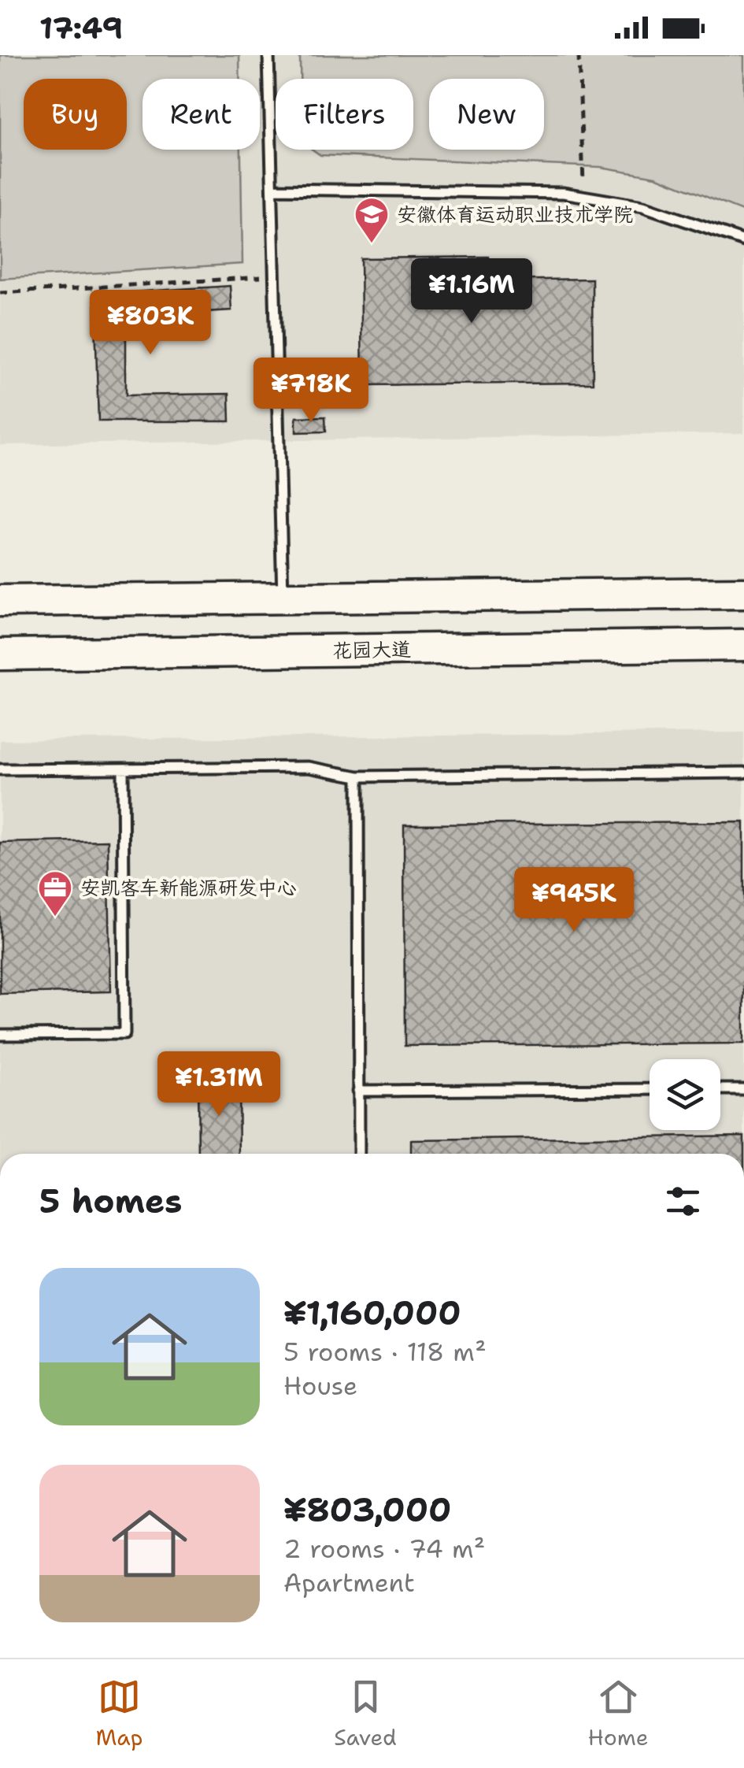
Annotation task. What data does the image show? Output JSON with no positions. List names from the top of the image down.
{
  "streets": {
    "main road": ["花园大道"]
  },
  "places": {
    "school or university": ["安徽体育运动职业技术学院"],
    "office": ["安凯客车新能源研发中心"]
  },
  "page": {
    "status": "17:49",
    "chip": [
      "Buy",
      "Rent",
      "Filters",
      "New"
    ],
    "price": [
      "¥1.16M",
      "¥803K",
      "¥718K",
      "¥945K",
      "¥1.31M"
    ],
    "heading": "5 homes",
    "list": [
      {
        "name": "¥1,160,000",
        "note": "5 rooms · 118 m² · House"
      },
      {
        "name": "¥803,000",
        "note": "2 rooms · 74 m² · Apartment"
      }
    ],
    "tabs": ["Map", "Saved", "Home"]
  }
}
